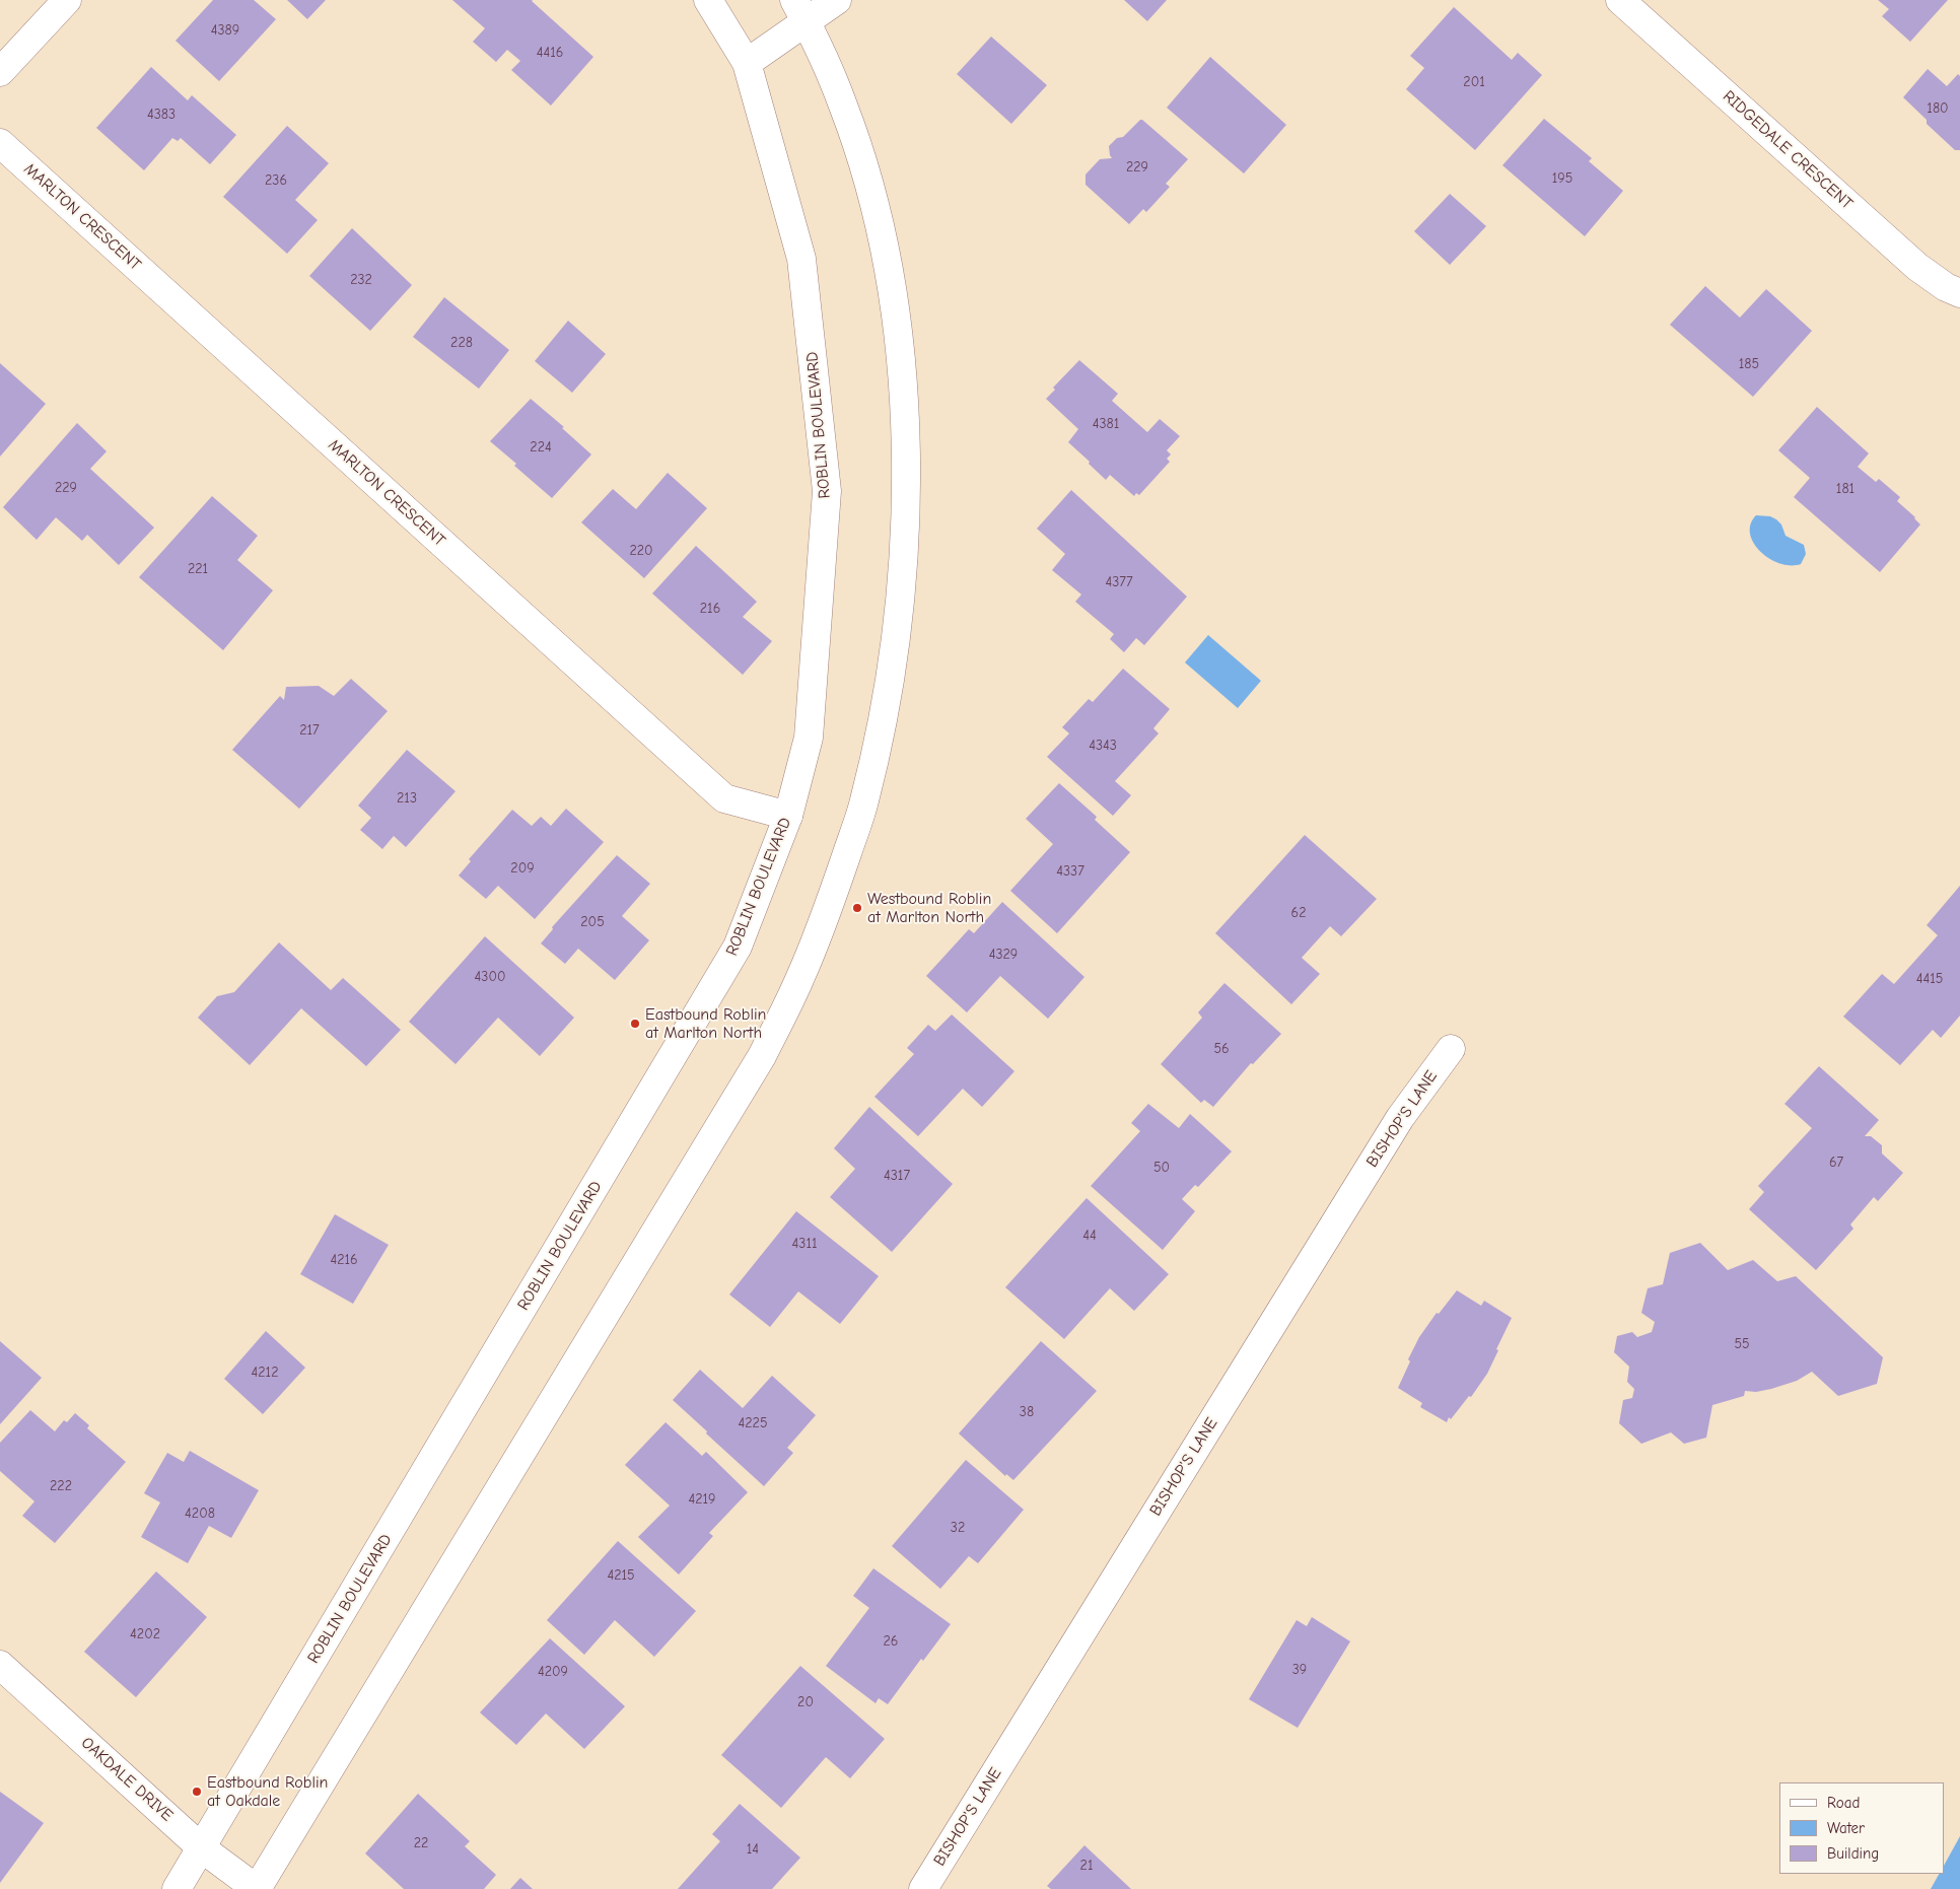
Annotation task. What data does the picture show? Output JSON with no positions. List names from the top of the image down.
{
  "streets": {
    "main road": [
      "RIDGEDALE CRESCENT",
      "MARLTON CRESCENT",
      "ROBLIN BOULEVARD",
      "BISHOP'S LANE",
      "OAKDALE DRIVE"
    ]
  },
  "crossings": [
    ["MARLTON CRESCENT", "ROBLIN BOULEVARD"],
    ["ROBLIN BOULEVARD", "OAKDALE DRIVE"]
  ],
  "places": ["Westbound Roblin at Marlton North", "Eastbound Roblin at Marlton North", "Eastbound Roblin at Oakdale"],
  "house_numbers": [
    "4389",
    "4416",
    "201",
    "180",
    "4383",
    "229",
    "195",
    "236",
    "232",
    "228",
    "185",
    "4381",
    "224",
    "229",
    "181",
    "220",
    "221",
    "4377",
    "216",
    "217",
    "4343",
    "213",
    "209",
    "4337",
    "62",
    "205",
    "4329",
    "4300",
    "4415",
    "56",
    "67",
    "50",
    "4317",
    "44",
    "4311",
    "4216",
    "55",
    "4212",
    "38",
    "4225",
    "222",
    "4219",
    "4208",
    "32",
    "4215",
    "4202",
    "26",
    "39",
    "4209",
    "20",
    "22",
    "14",
    "21"
  ],
  "legend": ["Road", "Water", "Building"]
}
